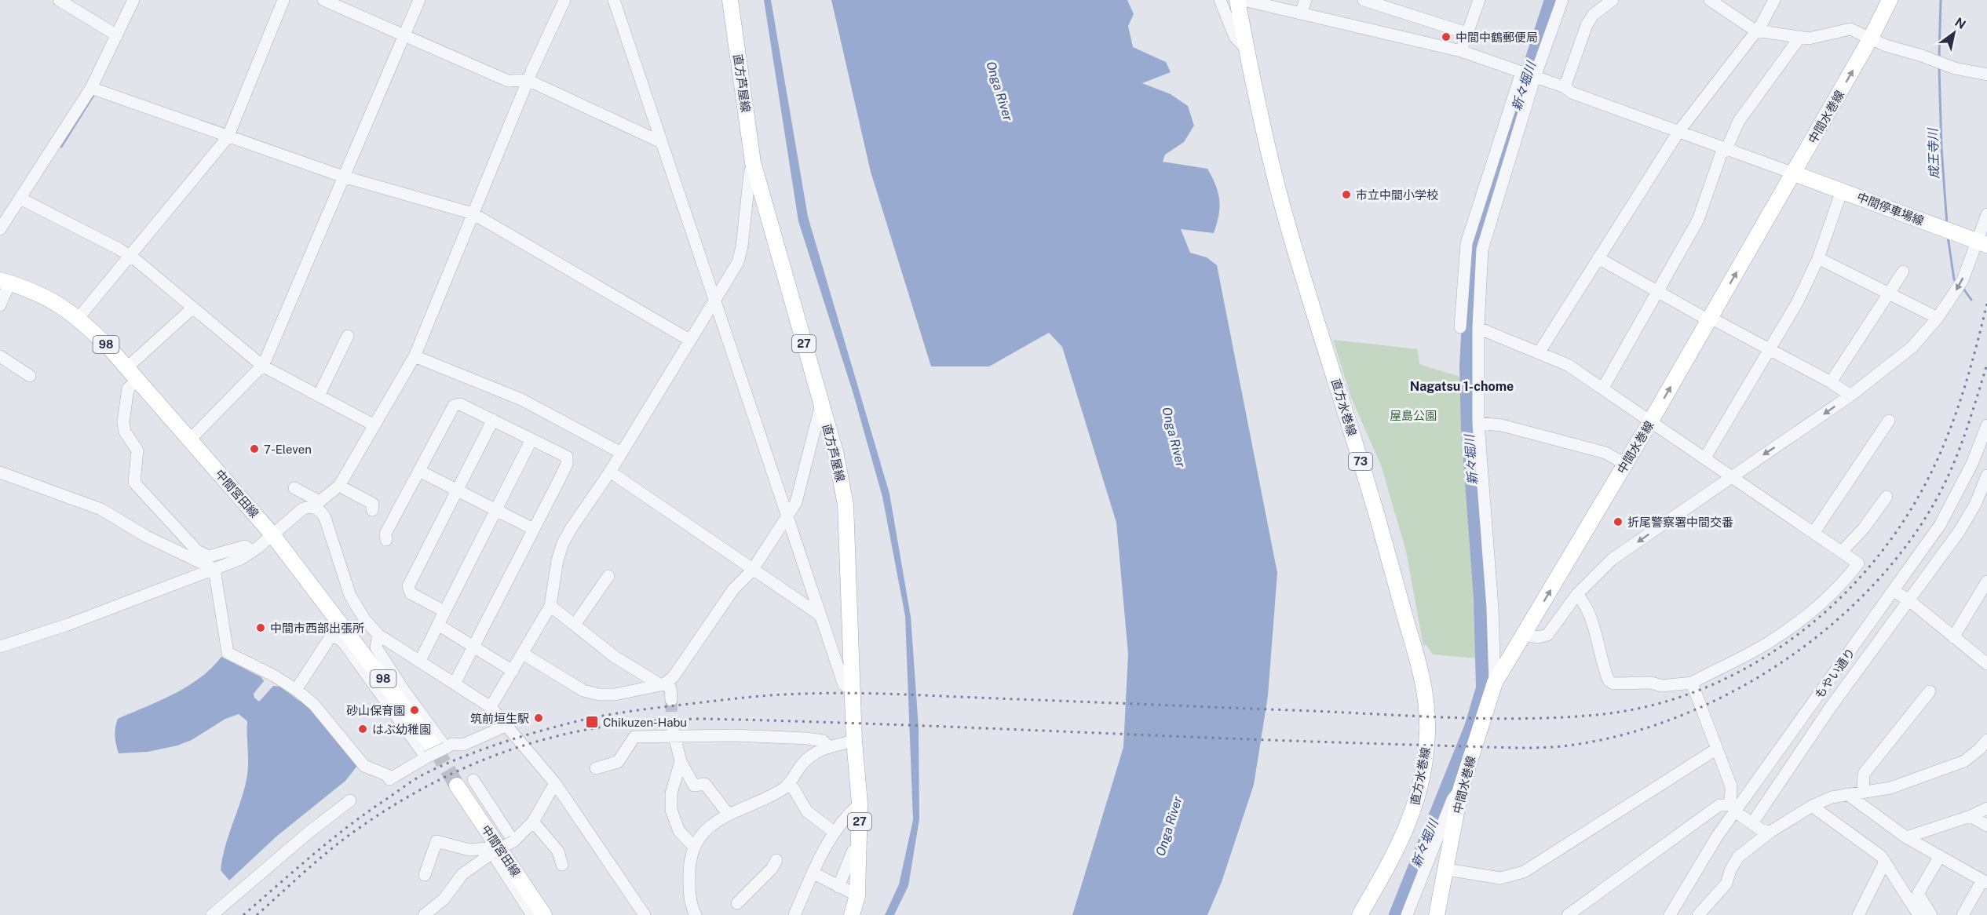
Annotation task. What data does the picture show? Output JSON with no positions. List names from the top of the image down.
{
  "streets": {
    "main road": [
      "直方芦屋線",
      "中間水巻線",
      "中間停車場線",
      "27",
      "98",
      "直方水巻線",
      "73",
      "中間宮田線"
    ],
    "street": ["もやい通り"]
  },
  "crossings": [
    ["中間水巻線", "中間停車場線"]
  ],
  "one_way": ["中間水巻線"],
  "districts": ["Nagatsu 1-chome"],
  "water": ["新々堀川", "Onga River", "成王寺川"],
  "parks": ["屋島公園"],
  "places": {
    "other": [
      "中間中鶴郵便局",
      "市立中間小学校",
      "7-Eleven",
      "折尾警察署中間交番",
      "中間市西部出張所",
      "砂山保育園",
      "筑前垣生駅",
      "はぶ幼稚園"
    ],
    "transit": ["Chikuzen-Habu"]
  },
  "north": "top right"
}
